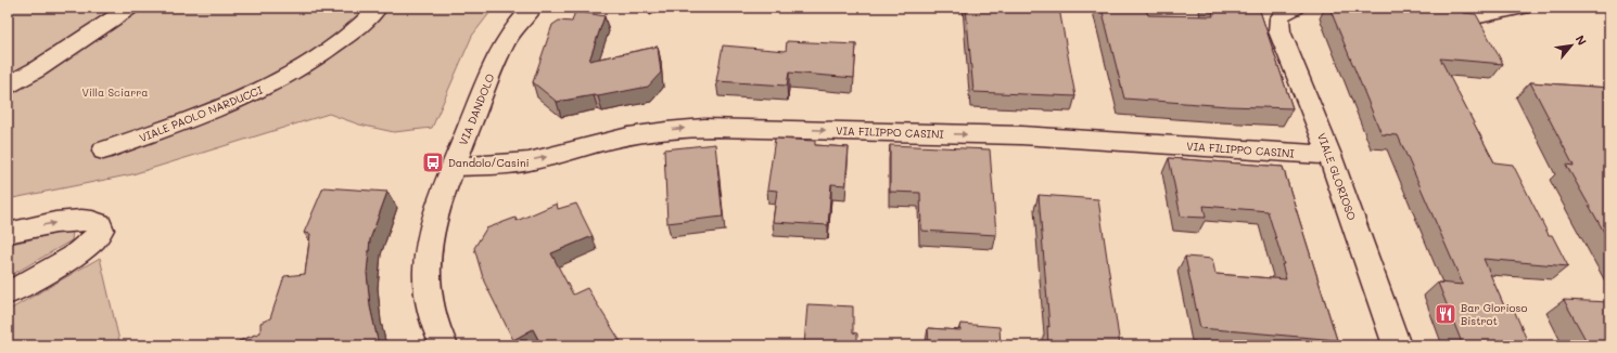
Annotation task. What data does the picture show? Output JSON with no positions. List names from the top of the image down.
{
  "streets": {
    "street": [
      "VIA DANDOLO",
      "VIALE PAOLO NARDUCCI",
      "VIA FILIPPO CASINI",
      "VIALE GLORIOSO"
    ]
  },
  "crossings": [
    ["VIA DANDOLO", "VIA FILIPPO CASINI"],
    ["VIA FILIPPO CASINI", "VIALE GLORIOSO"]
  ],
  "one_way": ["VIA FILIPPO CASINI"],
  "parks": ["Villa Sciarra"],
  "places": {
    "bus stop": ["Dandolo/Casini"],
    "restaurant": ["Bar Glorioso Bistrot"]
  },
  "north": "top right"
}
